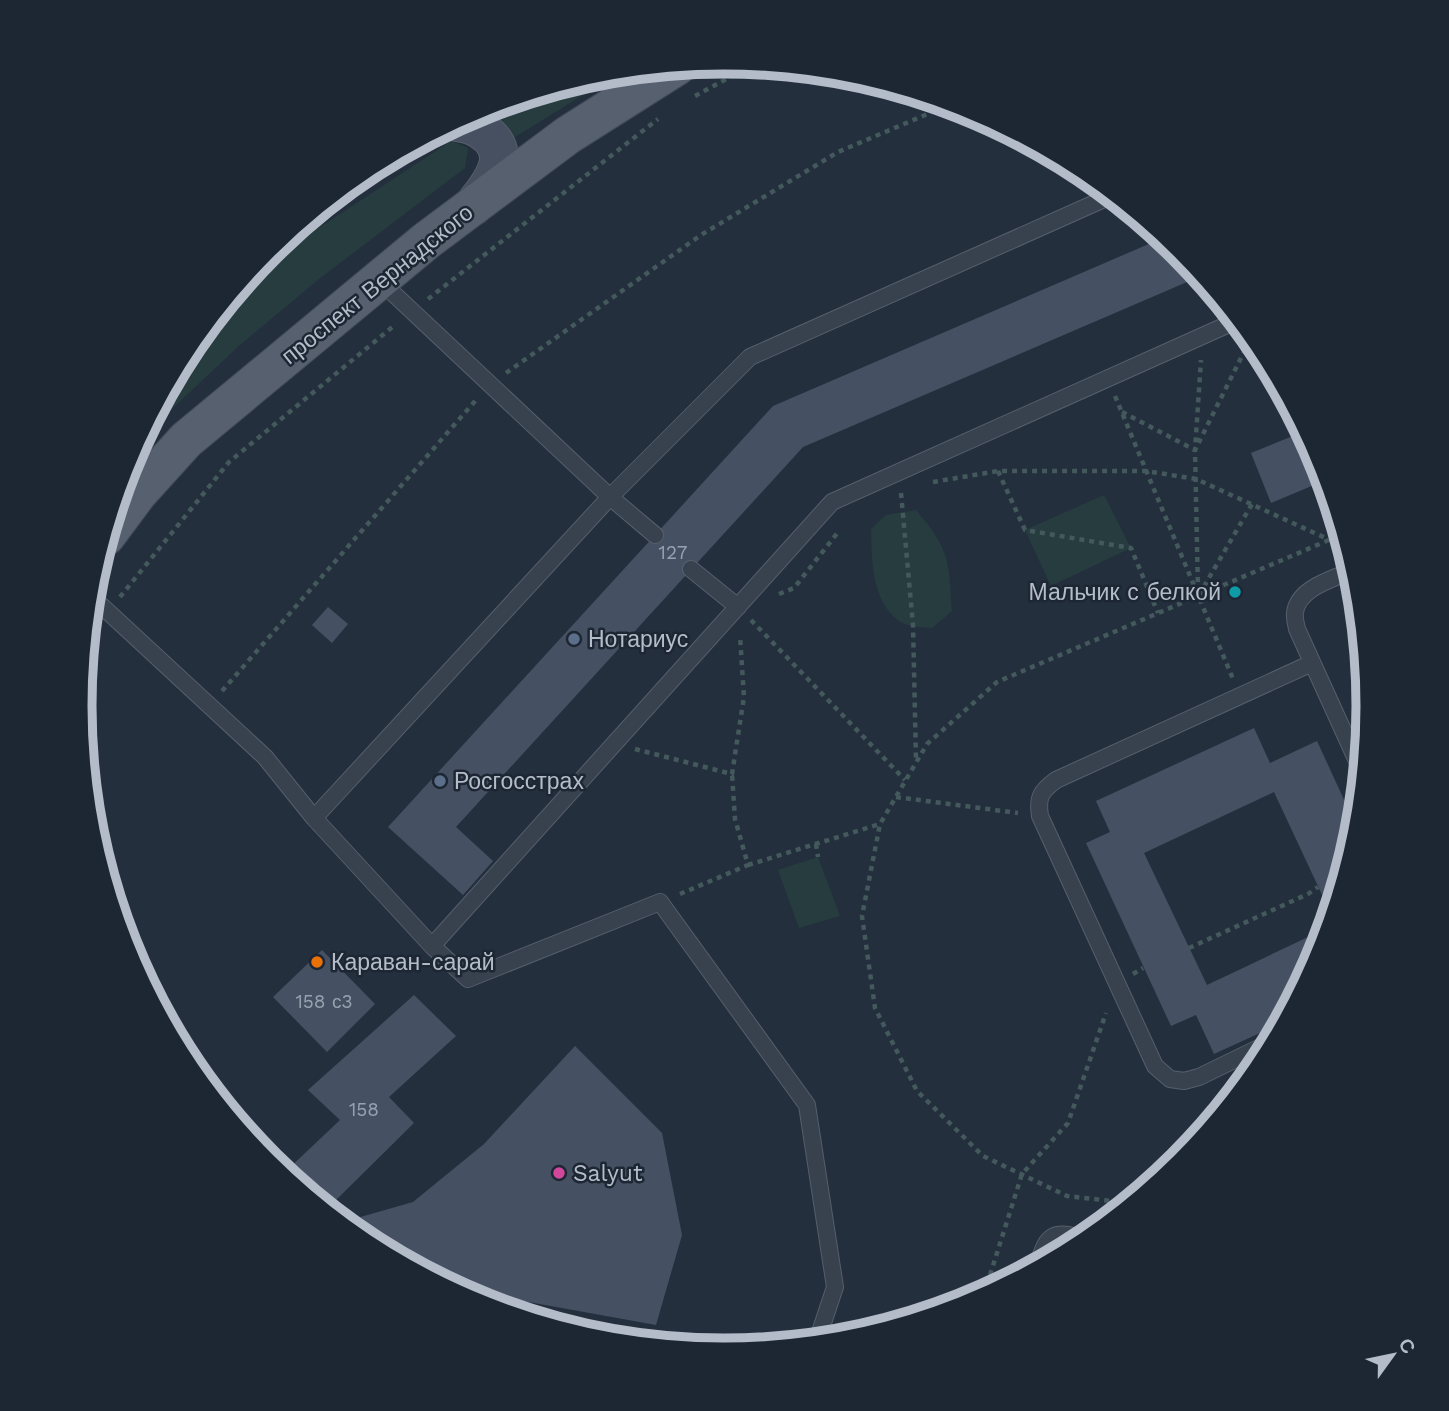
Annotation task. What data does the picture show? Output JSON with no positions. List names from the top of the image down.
{
  "streets": {
    "main road": ["проспект Вернадского"]
  },
  "places": [
    "Мальчик с белкой",
    "Нотариус",
    "Росгосстрах",
    "Караван-сарай",
    "Salyut"
  ],
  "house_numbers": ["127", "158 с3", "158"],
  "north": "top right"
}
